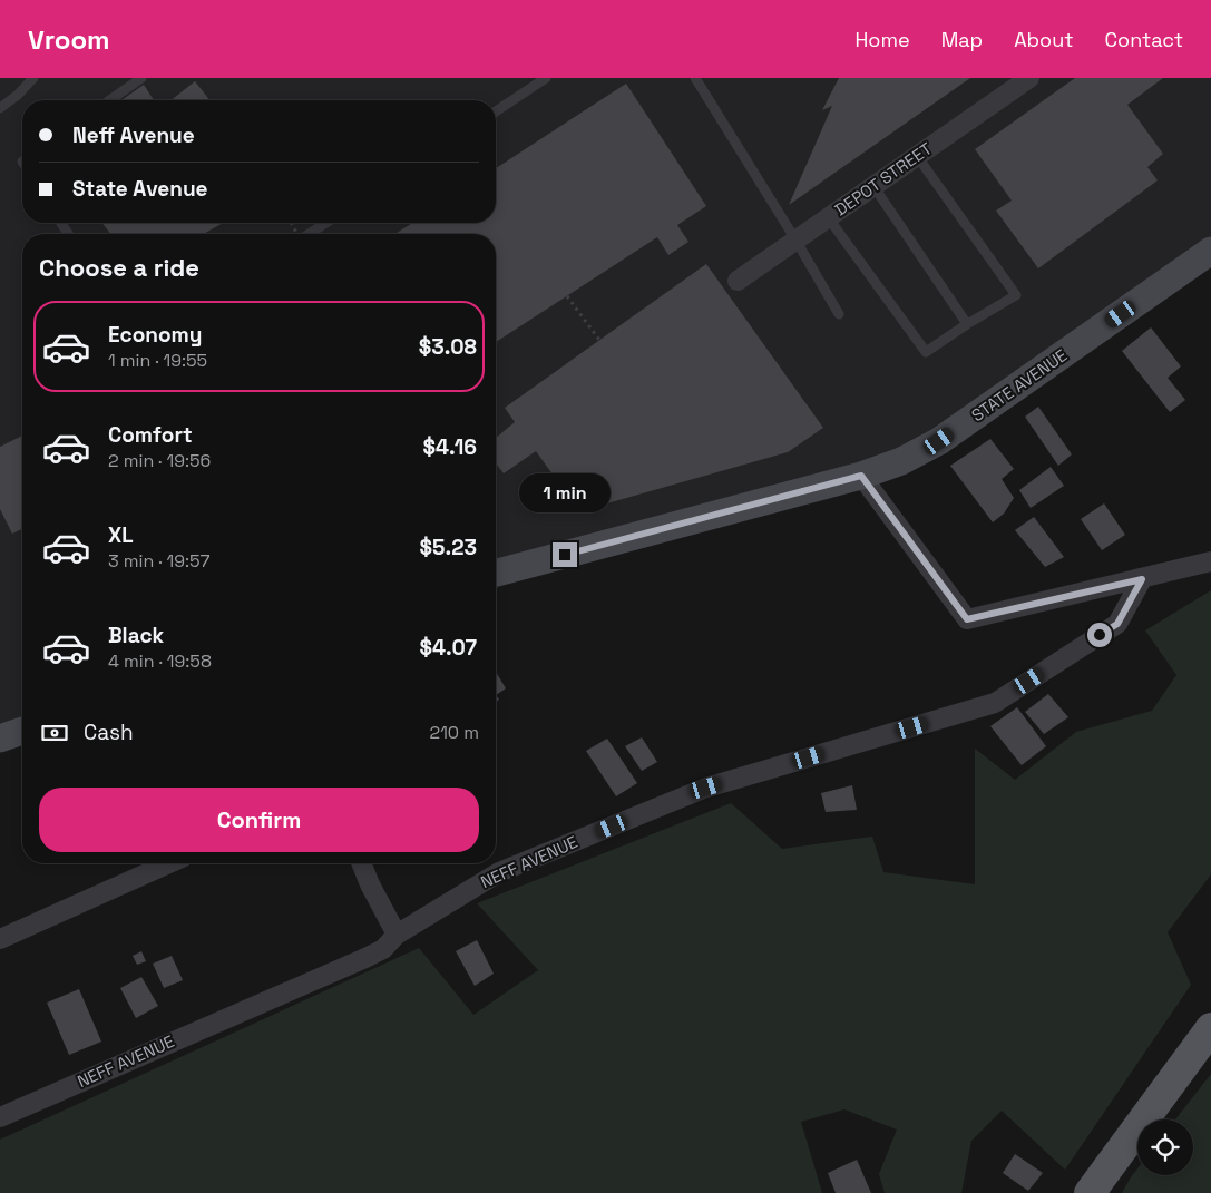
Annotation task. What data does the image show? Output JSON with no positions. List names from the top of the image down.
{
  "streets": {
    "main road": ["STATE AVENUE"],
    "street": ["DEPOT STREET", "NEFF AVENUE"]
  },
  "page": {
    "header": "Vroom",
    "nav": [
      "Home",
      "Map",
      "About",
      "Contact"
    ],
    "banner": ["Neff Avenue", "State Avenue"],
    "heading": "Choose a ride",
    "list": [
      {
        "name": "Economy",
        "note": "1 min · 19:55",
        "value": "$3.08"
      },
      {
        "name": "Comfort",
        "note": "2 min · 19:56",
        "value": "$4.16"
      },
      {
        "name": "XL",
        "note": "3 min · 19:57",
        "value": "$5.23"
      },
      {
        "name": "Black",
        "note": "4 min · 19:58",
        "value": "$4.07"
      }
    ],
    "bubble": "1 min",
    "pay": ["Cash", "210 m"],
    "buttons": "Confirm"
  }
}
